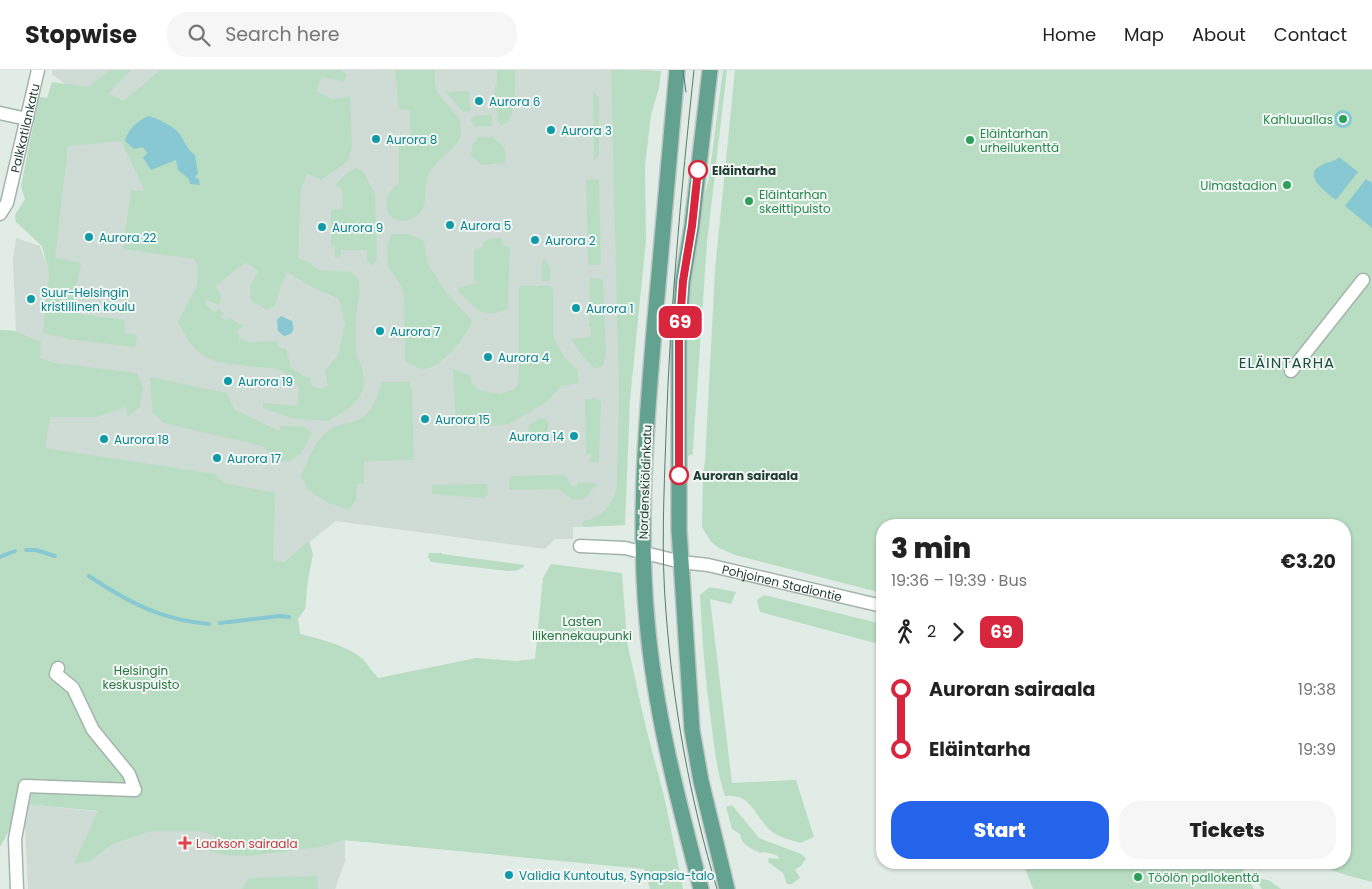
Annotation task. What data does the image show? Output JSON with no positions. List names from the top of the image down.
{
  "streets": {
    "main road": ["Nordenskiöldinkatu"],
    "street": ["Palkkatilankatu", "Pohjoinen Stadiontie"]
  },
  "crossings": [
    ["Nordenskiöldinkatu", "Pohjoinen Stadiontie"]
  ],
  "districts": ["ELÄINTARHA"],
  "parks": ["Lasten liikennekaupunki", "Helsingin keskuspuisto"],
  "places": {
    "other": [
      "Aurora 6",
      "Kahluuallas",
      "Aurora 3",
      "Aurora 8",
      "Eläintarhan urheilukenttä",
      "Eläintarha",
      "Uimastadion",
      "Eläintarhan skeittipuisto",
      "Aurora 5",
      "Aurora 9",
      "Aurora 22",
      "Aurora 2",
      "Suur-Helsingin kristillinen koulu",
      "Aurora 1",
      "Aurora 7",
      "Aurora 4",
      "Aurora 19",
      "Aurora 15",
      "Aurora 14",
      "Aurora 18",
      "Aurora 17",
      "Auroran sairaala",
      "Validia Kuntoutus, Synapsia-talo",
      "Töölön pallokenttä"
    ],
    "health": ["Laakson sairaala"]
  },
  "lines": ["bus line 69"],
  "page": {
    "header": "Stopwise",
    "search": "Search here",
    "nav": [
      "Home",
      "Map",
      "About",
      "Contact"
    ],
    "on_map": "69",
    "heading": ["3 min", "19:36 – 19:39 · Bus", "€3.20"],
    "legs": ["2", "69"],
    "list": [
      {
        "name": "Auroran sairaala",
        "value": "19:38"
      },
      {
        "name": "Eläintarha",
        "value": "19:39"
      }
    ],
    "buttons": ["Start", "Tickets"]
  }
}
